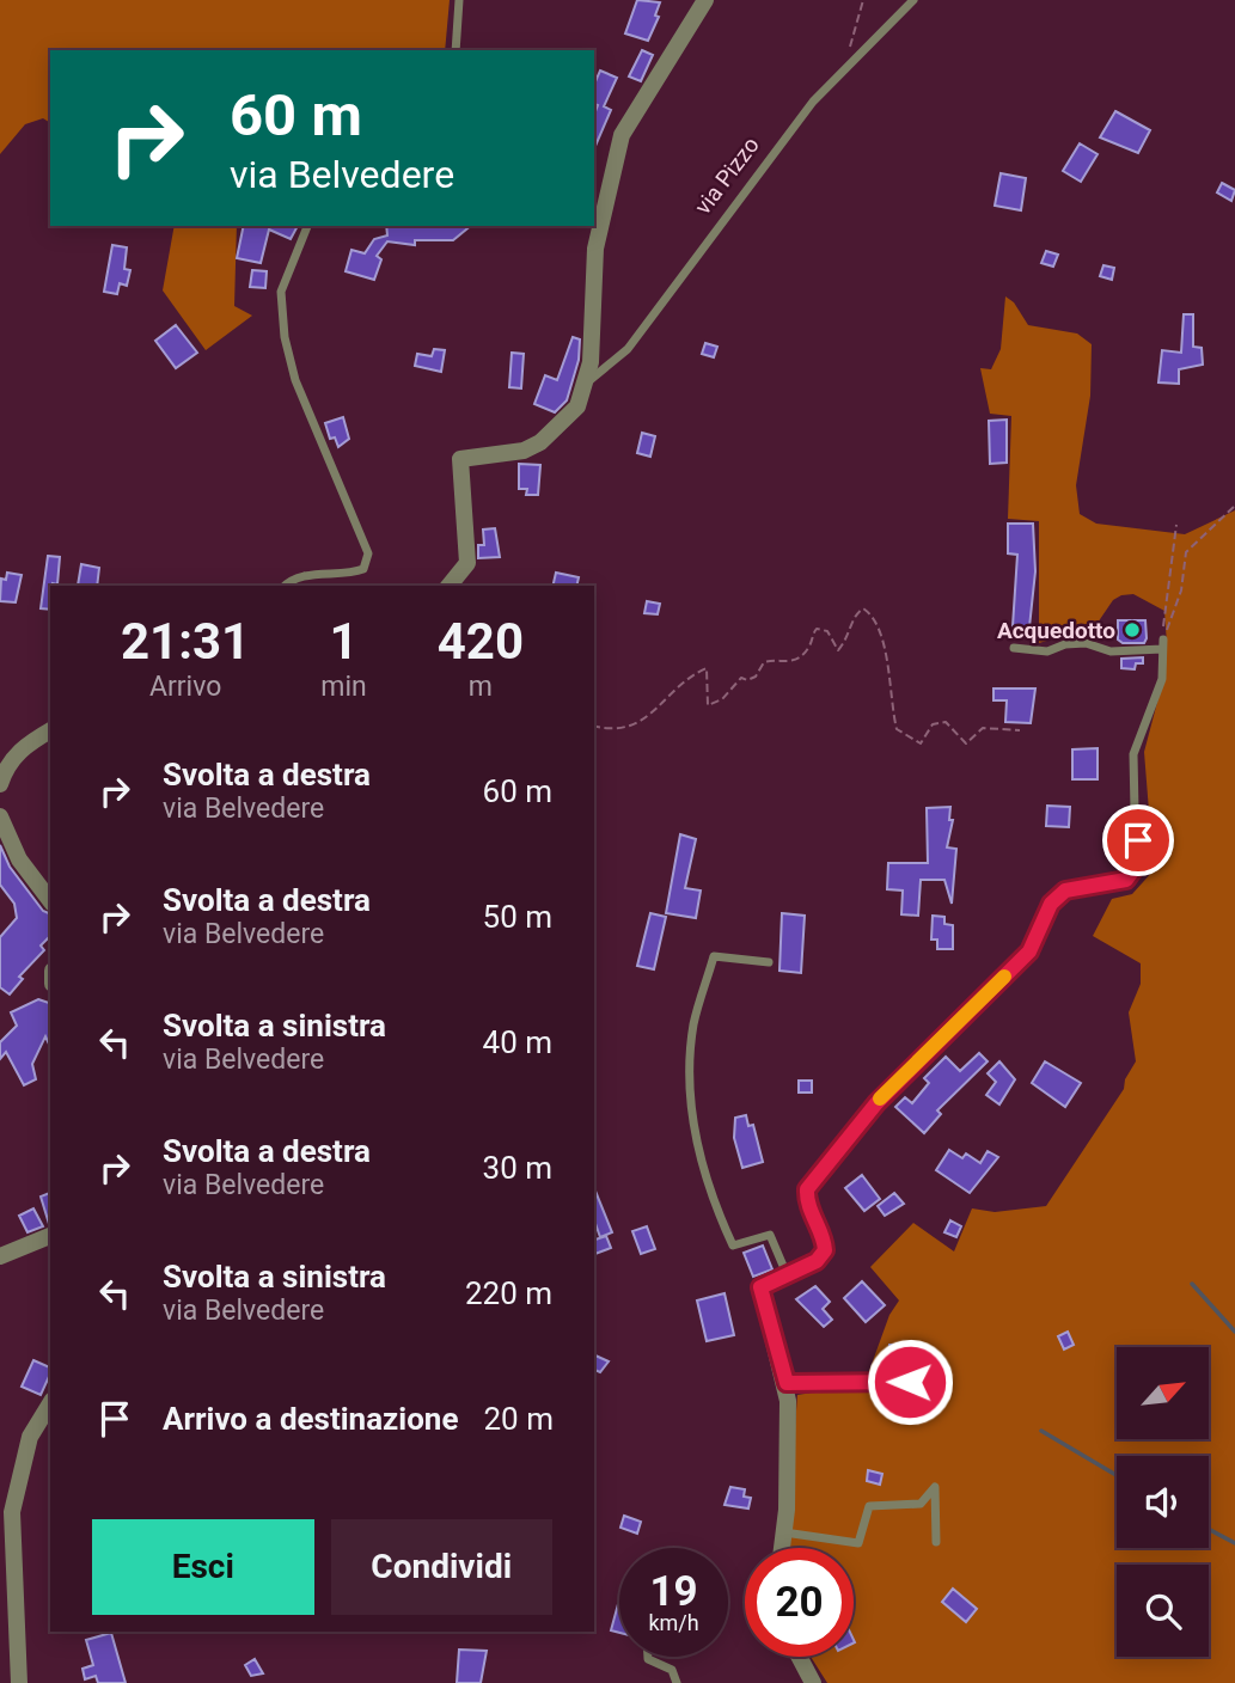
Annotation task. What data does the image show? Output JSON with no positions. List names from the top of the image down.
{
  "streets": {
    "street": ["via Pizzo"]
  },
  "places": ["Acquedotto"],
  "north": "top right",
  "page": {
    "turn": ["60 m", "via Belvedere"],
    "eta": [
      "21:31",
      "Arrivo",
      "1",
      "min",
      "420",
      "m"
    ],
    "list": [
      {
        "name": "Svolta a destra",
        "note": "via Belvedere",
        "value": "60 m"
      },
      {
        "name": "Svolta a destra",
        "note": "via Belvedere",
        "value": "50 m"
      },
      {
        "name": "Svolta a sinistra",
        "note": "via Belvedere",
        "value": "40 m"
      },
      {
        "name": "Svolta a destra",
        "note": "via Belvedere",
        "value": "30 m"
      },
      {
        "name": "Svolta a sinistra",
        "note": "via Belvedere",
        "value": "220 m"
      },
      {
        "name": "Arrivo a destinazione",
        "value": "20 m"
      }
    ],
    "buttons": ["Esci", "Condividi"],
    "speed": "19 km/h",
    "limit": "20"
  }
}
